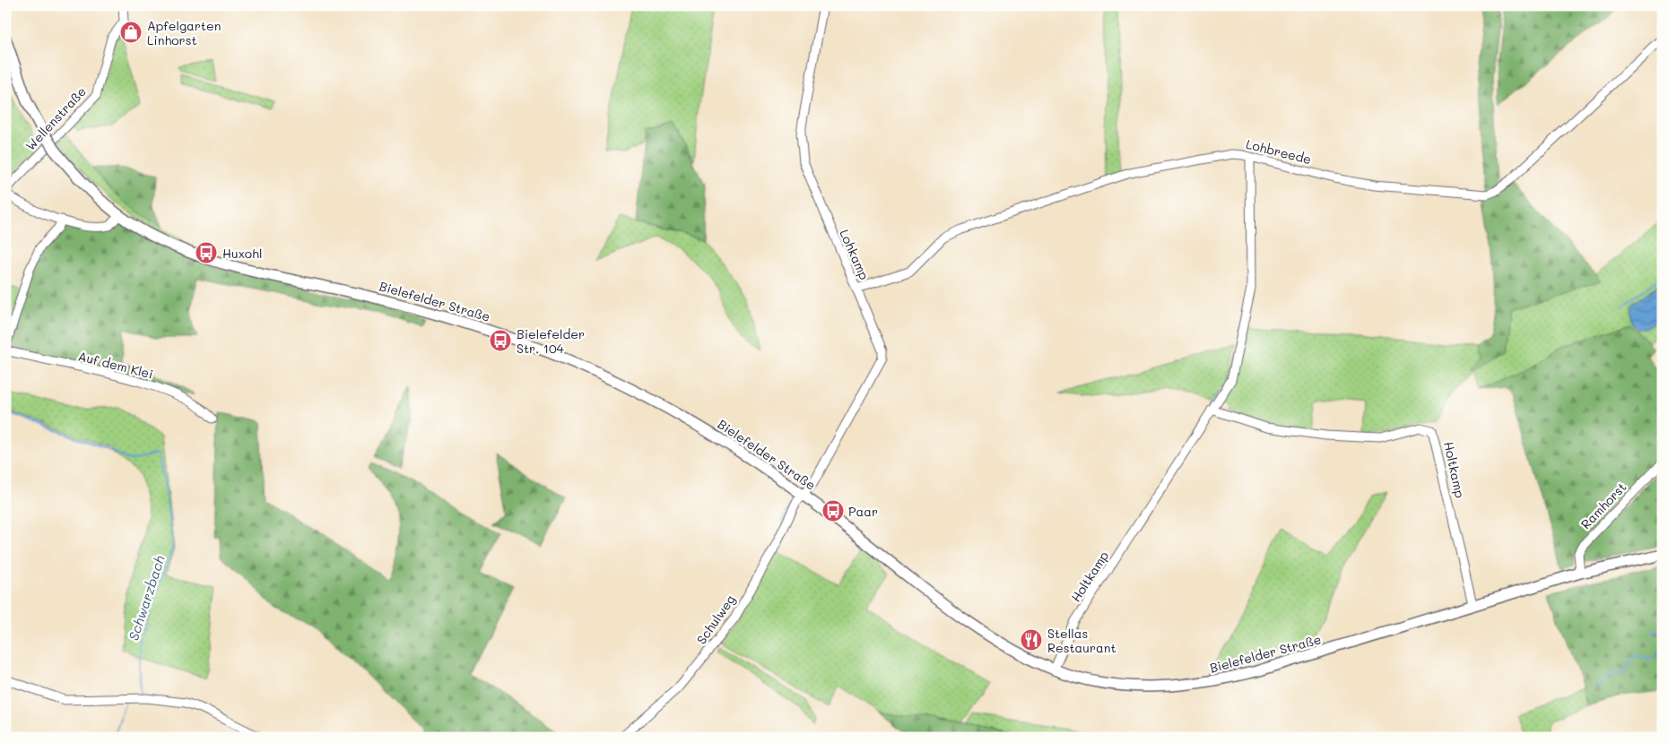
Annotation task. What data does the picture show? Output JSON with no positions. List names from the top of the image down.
{
  "streets": {
    "main road": ["Bielefelder Straße"],
    "street": [
      "Wellenstraße",
      "Lohbreede",
      "Lohkamp",
      "Auf dem Klei",
      "Holtkamp",
      "Ramhorst",
      "Schulweg"
    ]
  },
  "crossings": [
    ["Lohbreede", "Lohkamp"],
    ["Lohbreede", "Holtkamp"],
    ["Lohkamp", "Bielefelder Straße"],
    ["Lohkamp", "Schulweg"],
    ["Bielefelder Straße", "Holtkamp"],
    ["Bielefelder Straße", "Ramhorst"],
    ["Bielefelder Straße", "Schulweg"]
  ],
  "water": ["Schwarzbach"],
  "places": {
    "shop": ["Apfelgarten Linhorst"],
    "bus stop": ["Huxohl", "Bielefelder Str. 104", "Paar"],
    "restaurant": ["Stellas Restaurant"]
  }
}
